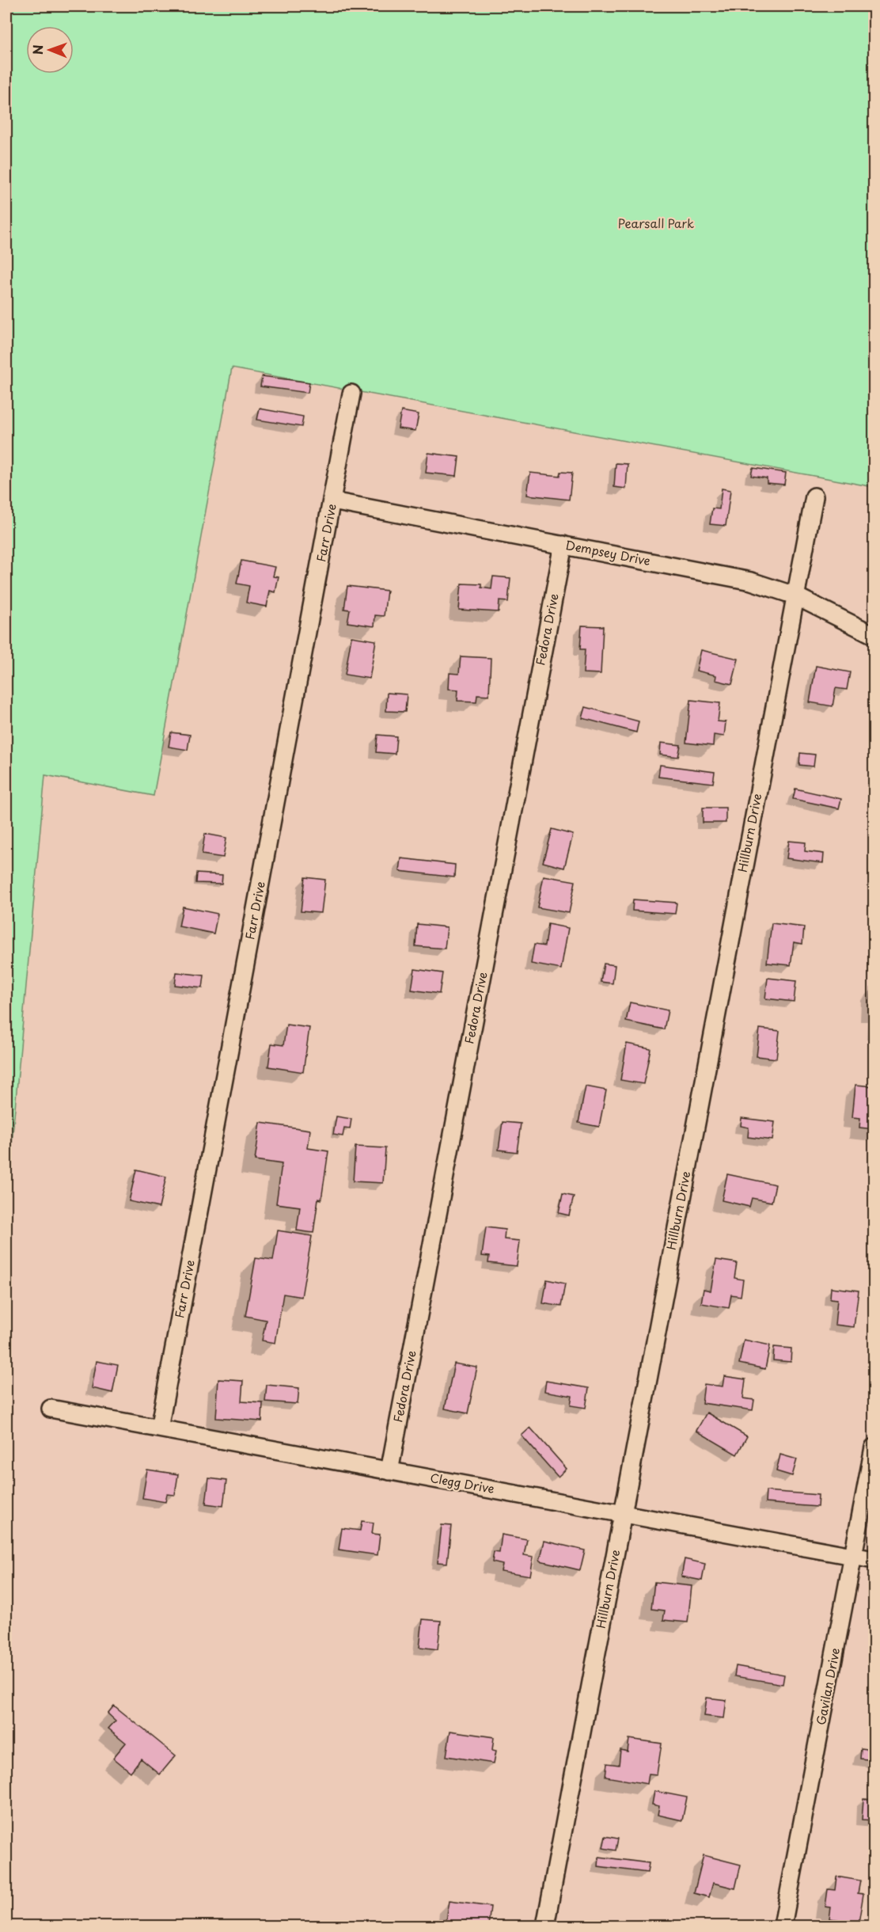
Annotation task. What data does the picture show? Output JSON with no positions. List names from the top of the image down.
{
  "streets": {
    "street": [
      "Farr Drive",
      "Dempsey Drive",
      "Fedora Drive",
      "Hillburn Drive",
      "Clegg Drive",
      "Gavilan Drive"
    ]
  },
  "crossings": [
    ["Farr Drive", "Dempsey Drive"],
    ["Farr Drive", "Clegg Drive"],
    ["Dempsey Drive", "Fedora Drive"],
    ["Dempsey Drive", "Hillburn Drive"],
    ["Fedora Drive", "Clegg Drive"],
    ["Hillburn Drive", "Clegg Drive"],
    ["Clegg Drive", "Gavilan Drive"]
  ],
  "parks": ["Pearsall Park"],
  "north": "left"
}
